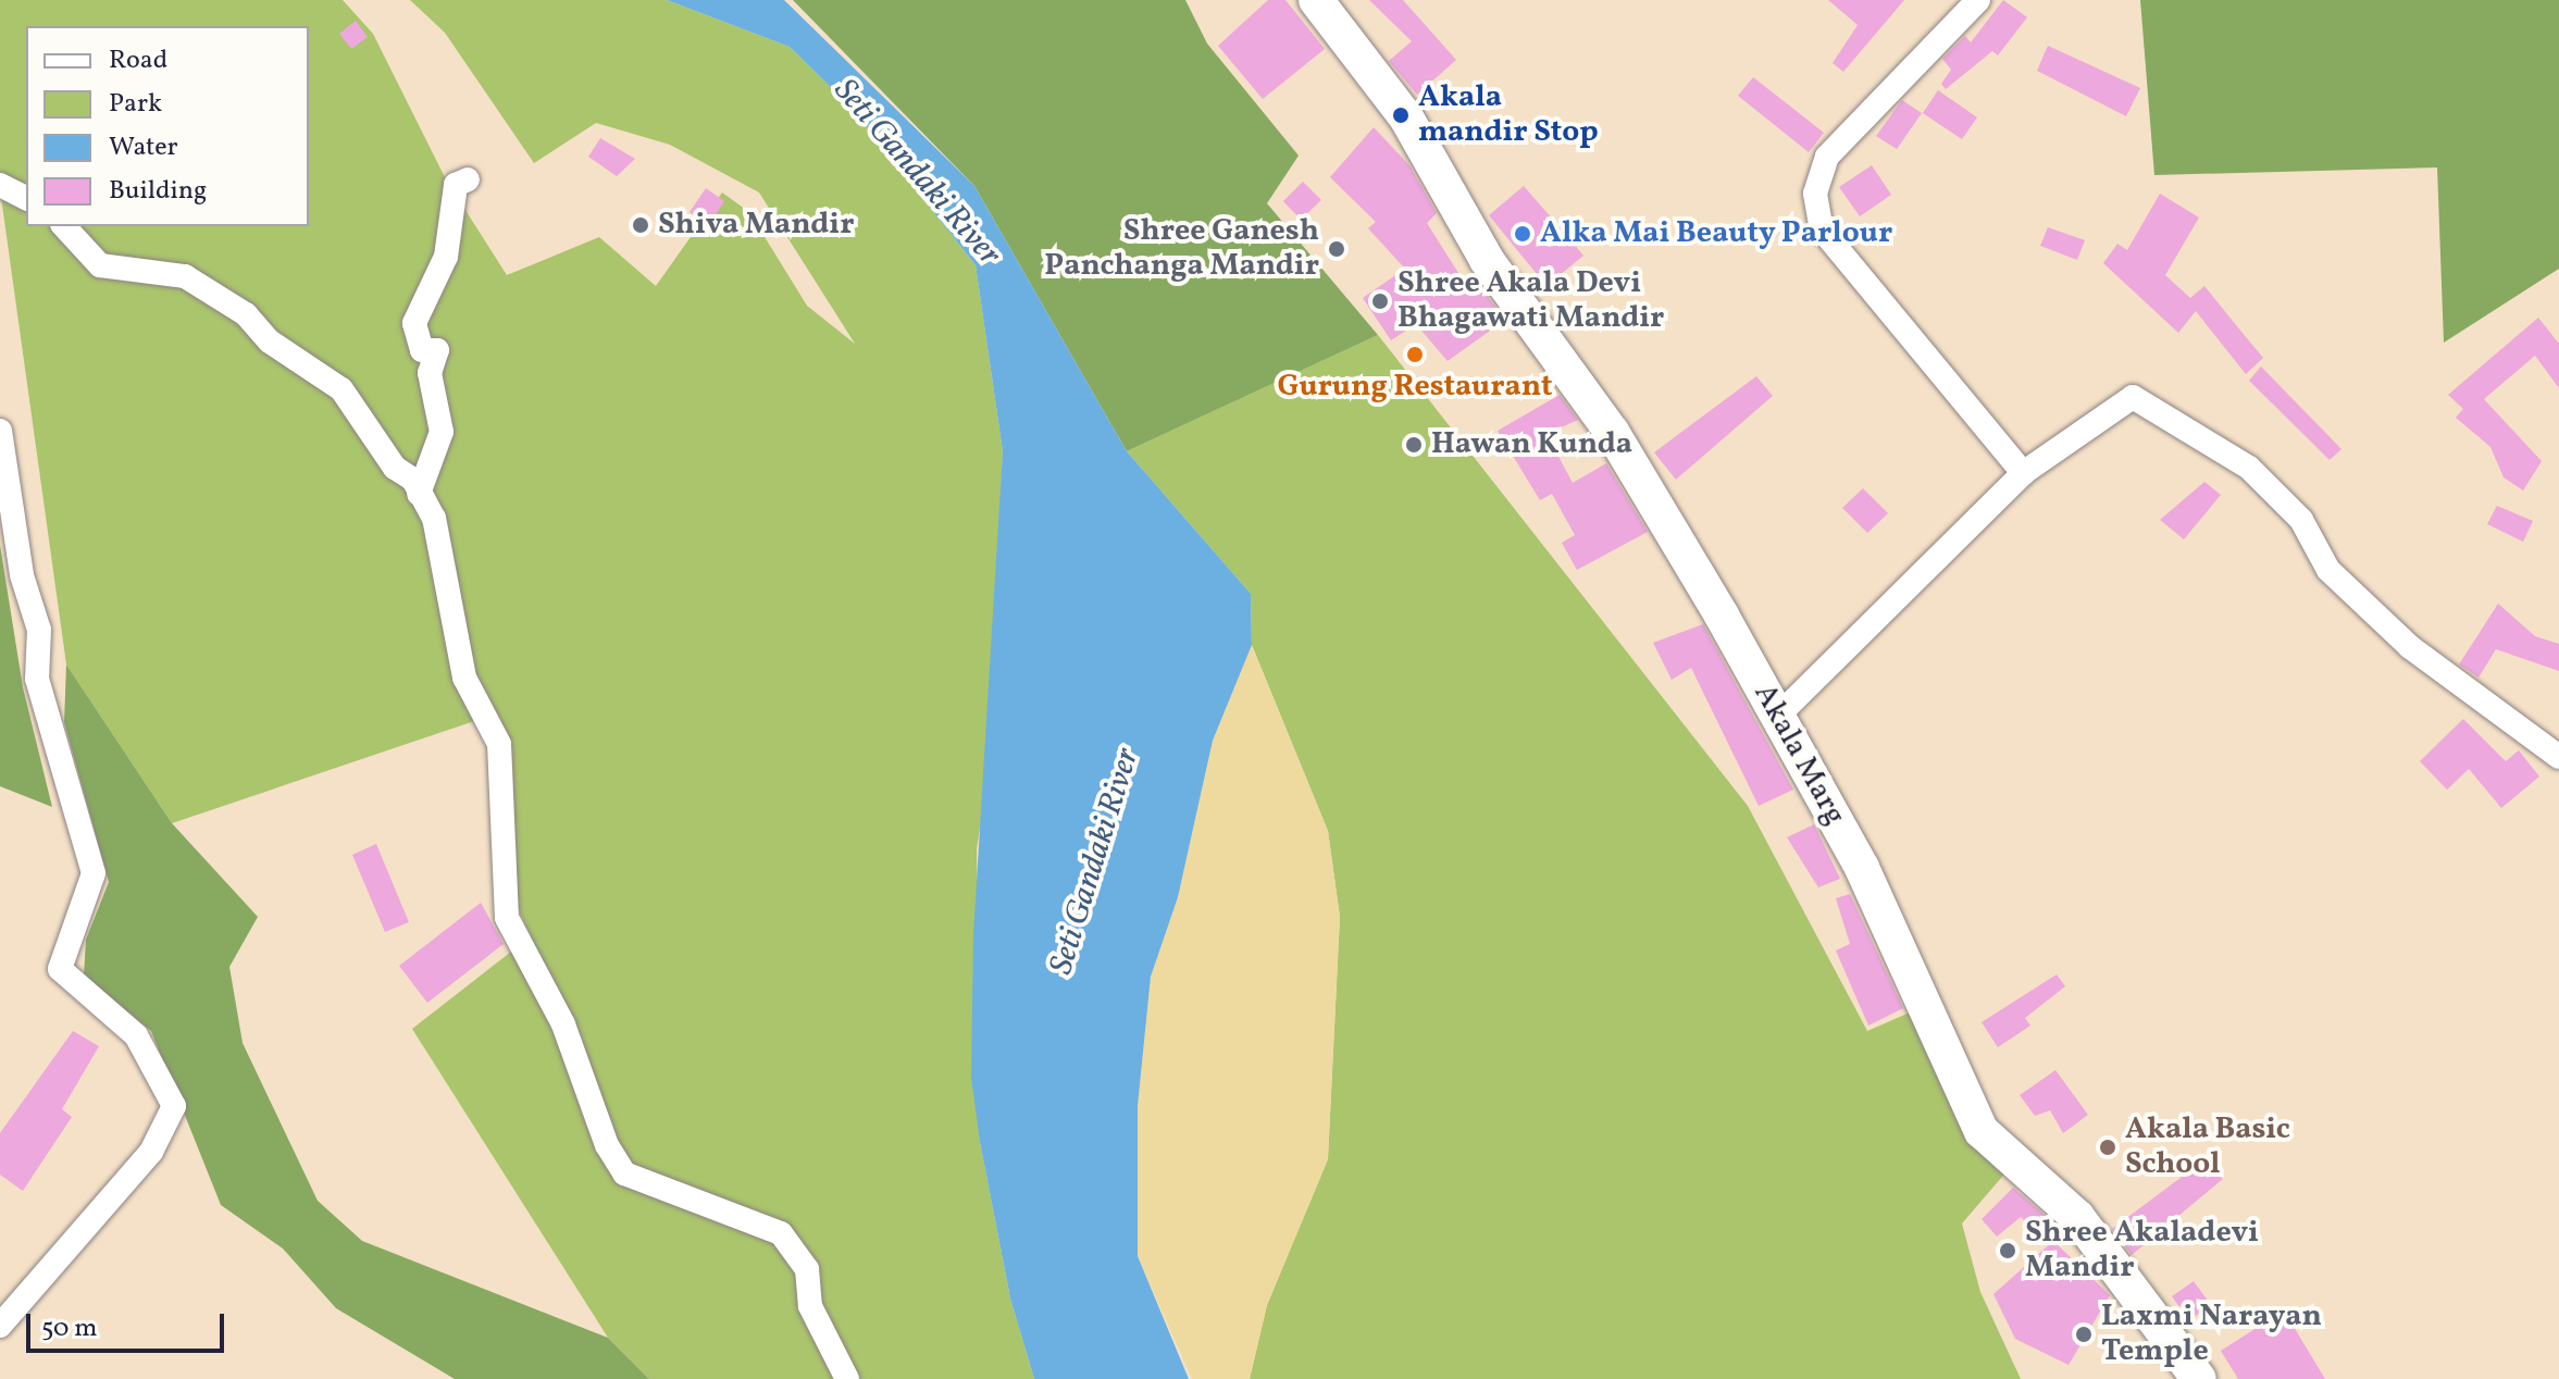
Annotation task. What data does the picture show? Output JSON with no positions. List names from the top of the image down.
{
  "streets": {
    "main road": ["Akala Marg"]
  },
  "water": ["Seti Gandaki River"],
  "places": [
    "Akala mandir Stop",
    "Shiva Mandir",
    "Alka Mai Beauty Parlour",
    "Shree Ganesh Panchanga Mandir",
    "Shree Akala Devi Bhagawati Mandir",
    "Gurung Restaurant",
    "Hawan Kunda",
    "Akala Basic School",
    "Shree Akaladevi Mandir",
    "Laxmi Narayan Temple"
  ],
  "legend": [
    "Road",
    "Park",
    "Water",
    "Building"
  ],
  "scale_bar": "50 m"
}
